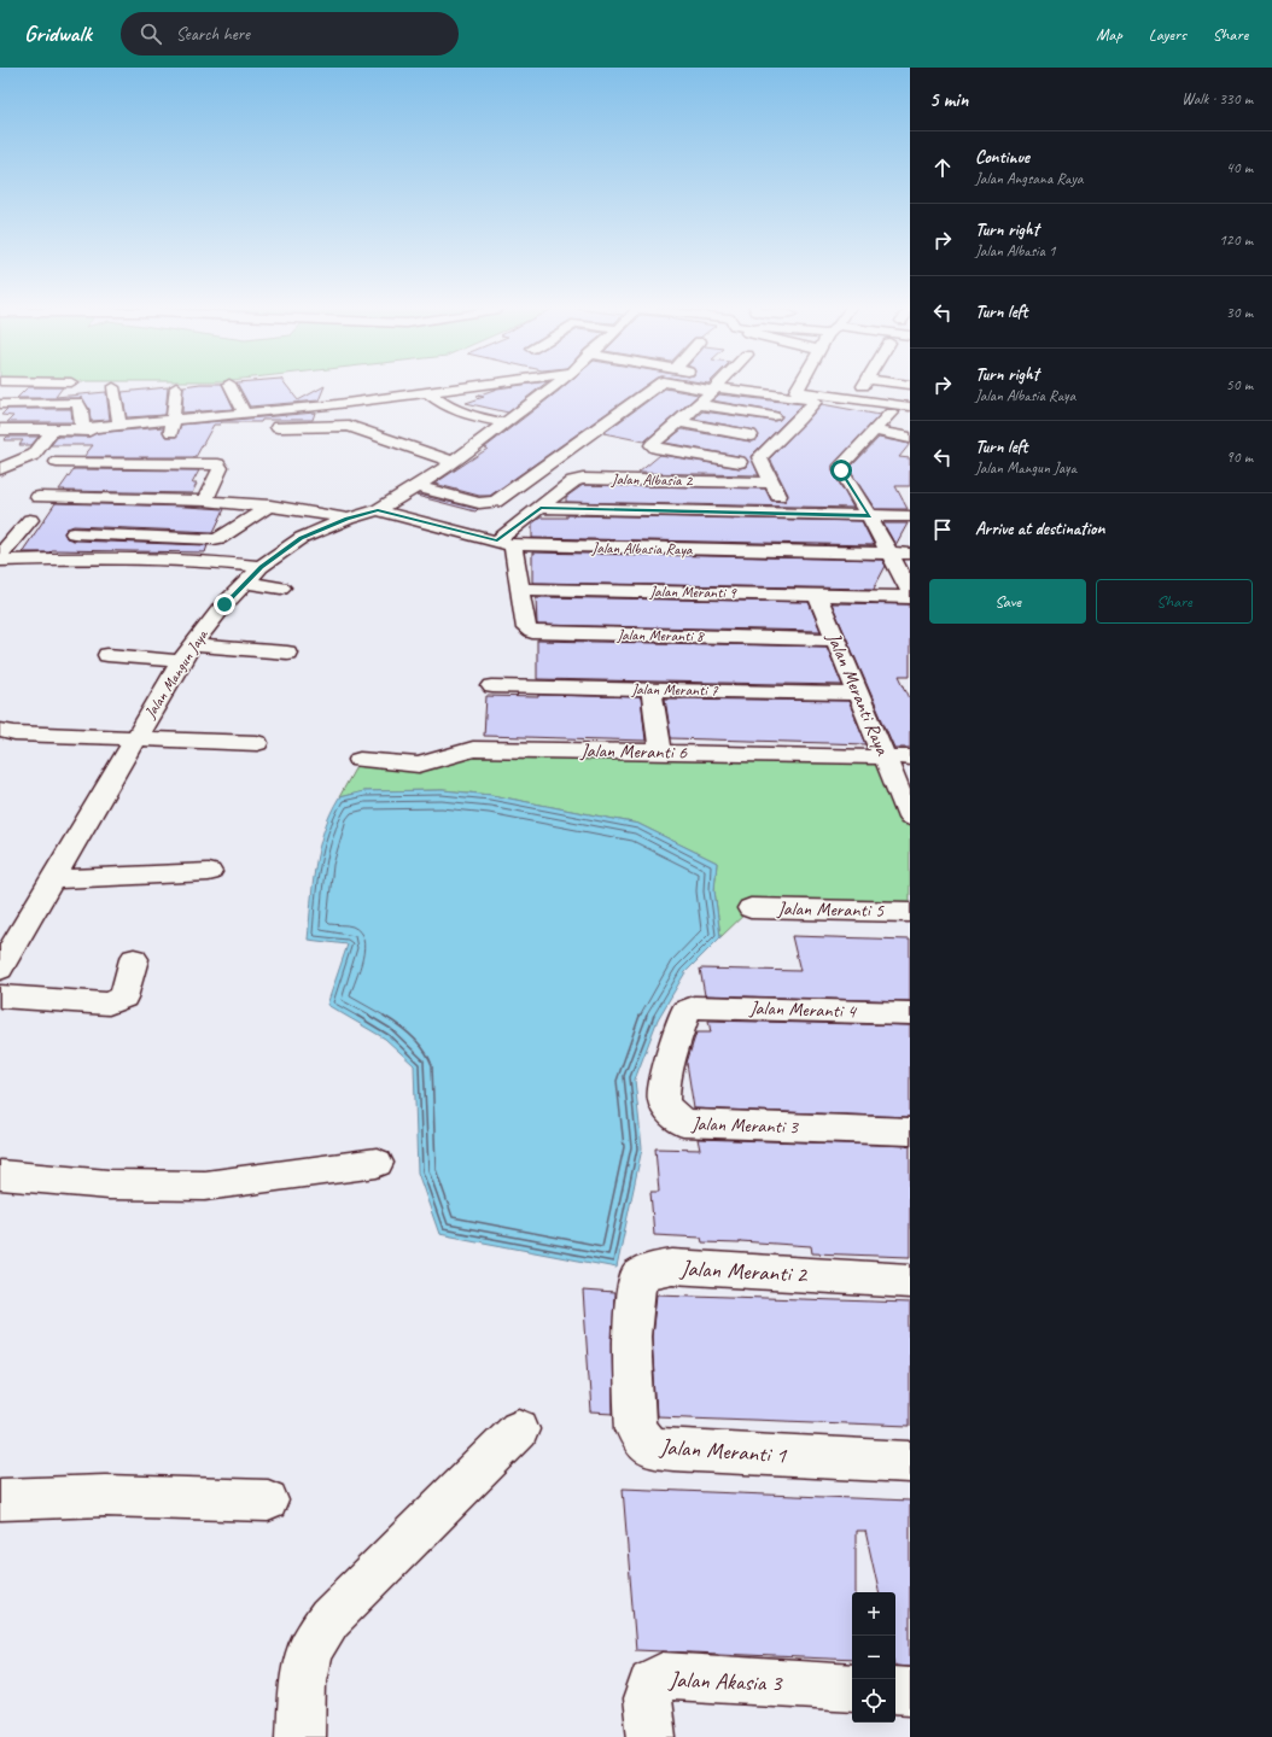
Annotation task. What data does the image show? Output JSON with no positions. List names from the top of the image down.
{
  "streets": {
    "street": [
      "Jalan Albasia 2",
      "Jalan Albasia Raya",
      "Jalan Meranti 9",
      "Jalan Meranti 8",
      "Jalan Mangun Jaya",
      "Jalan Meranti 7",
      "Jalan Meranti Raya",
      "Jalan Meranti 6",
      "Jalan Meranti 5",
      "Jalan Meranti 4",
      "Jalan Meranti 3",
      "Jalan Meranti 2",
      "Jalan Meranti 1",
      "Jalan Akasia 3"
    ]
  },
  "crossings": [
    ["Jalan Albasia 2", "Jalan Albasia Raya"],
    ["Jalan Albasia Raya", "Jalan Mangun Jaya"],
    ["Jalan Meranti 9", "Jalan Meranti 8"],
    ["Jalan Meranti 9", "Jalan Meranti Raya"],
    ["Jalan Meranti 8", "Jalan Meranti Raya"],
    ["Jalan Meranti 7", "Jalan Meranti Raya"],
    ["Jalan Meranti Raya", "Jalan Meranti 6"],
    ["Jalan Meranti 4", "Jalan Meranti 3"],
    ["Jalan Meranti 2", "Jalan Meranti 1"]
  ],
  "page": {
    "header": "Gridwalk",
    "search": "Search here",
    "nav": ["Map", "Layers", "Share"],
    "heading": ["5 min", "Walk · 330 m"],
    "list": [
      ["Continue", "Jalan Angsana Raya", "40 m"],
      ["Turn right", "Jalan Albasia 1", "120 m"],
      ["Turn left", "30 m"],
      ["Turn right", "Jalan Albasia Raya", "50 m"],
      ["Turn left", "Jalan Mangun Jaya", "90 m"],
      "Arrive at destination"
    ],
    "buttons": ["Save", "Share"],
    "map_buttons": ["+", "−"]
  }
}
